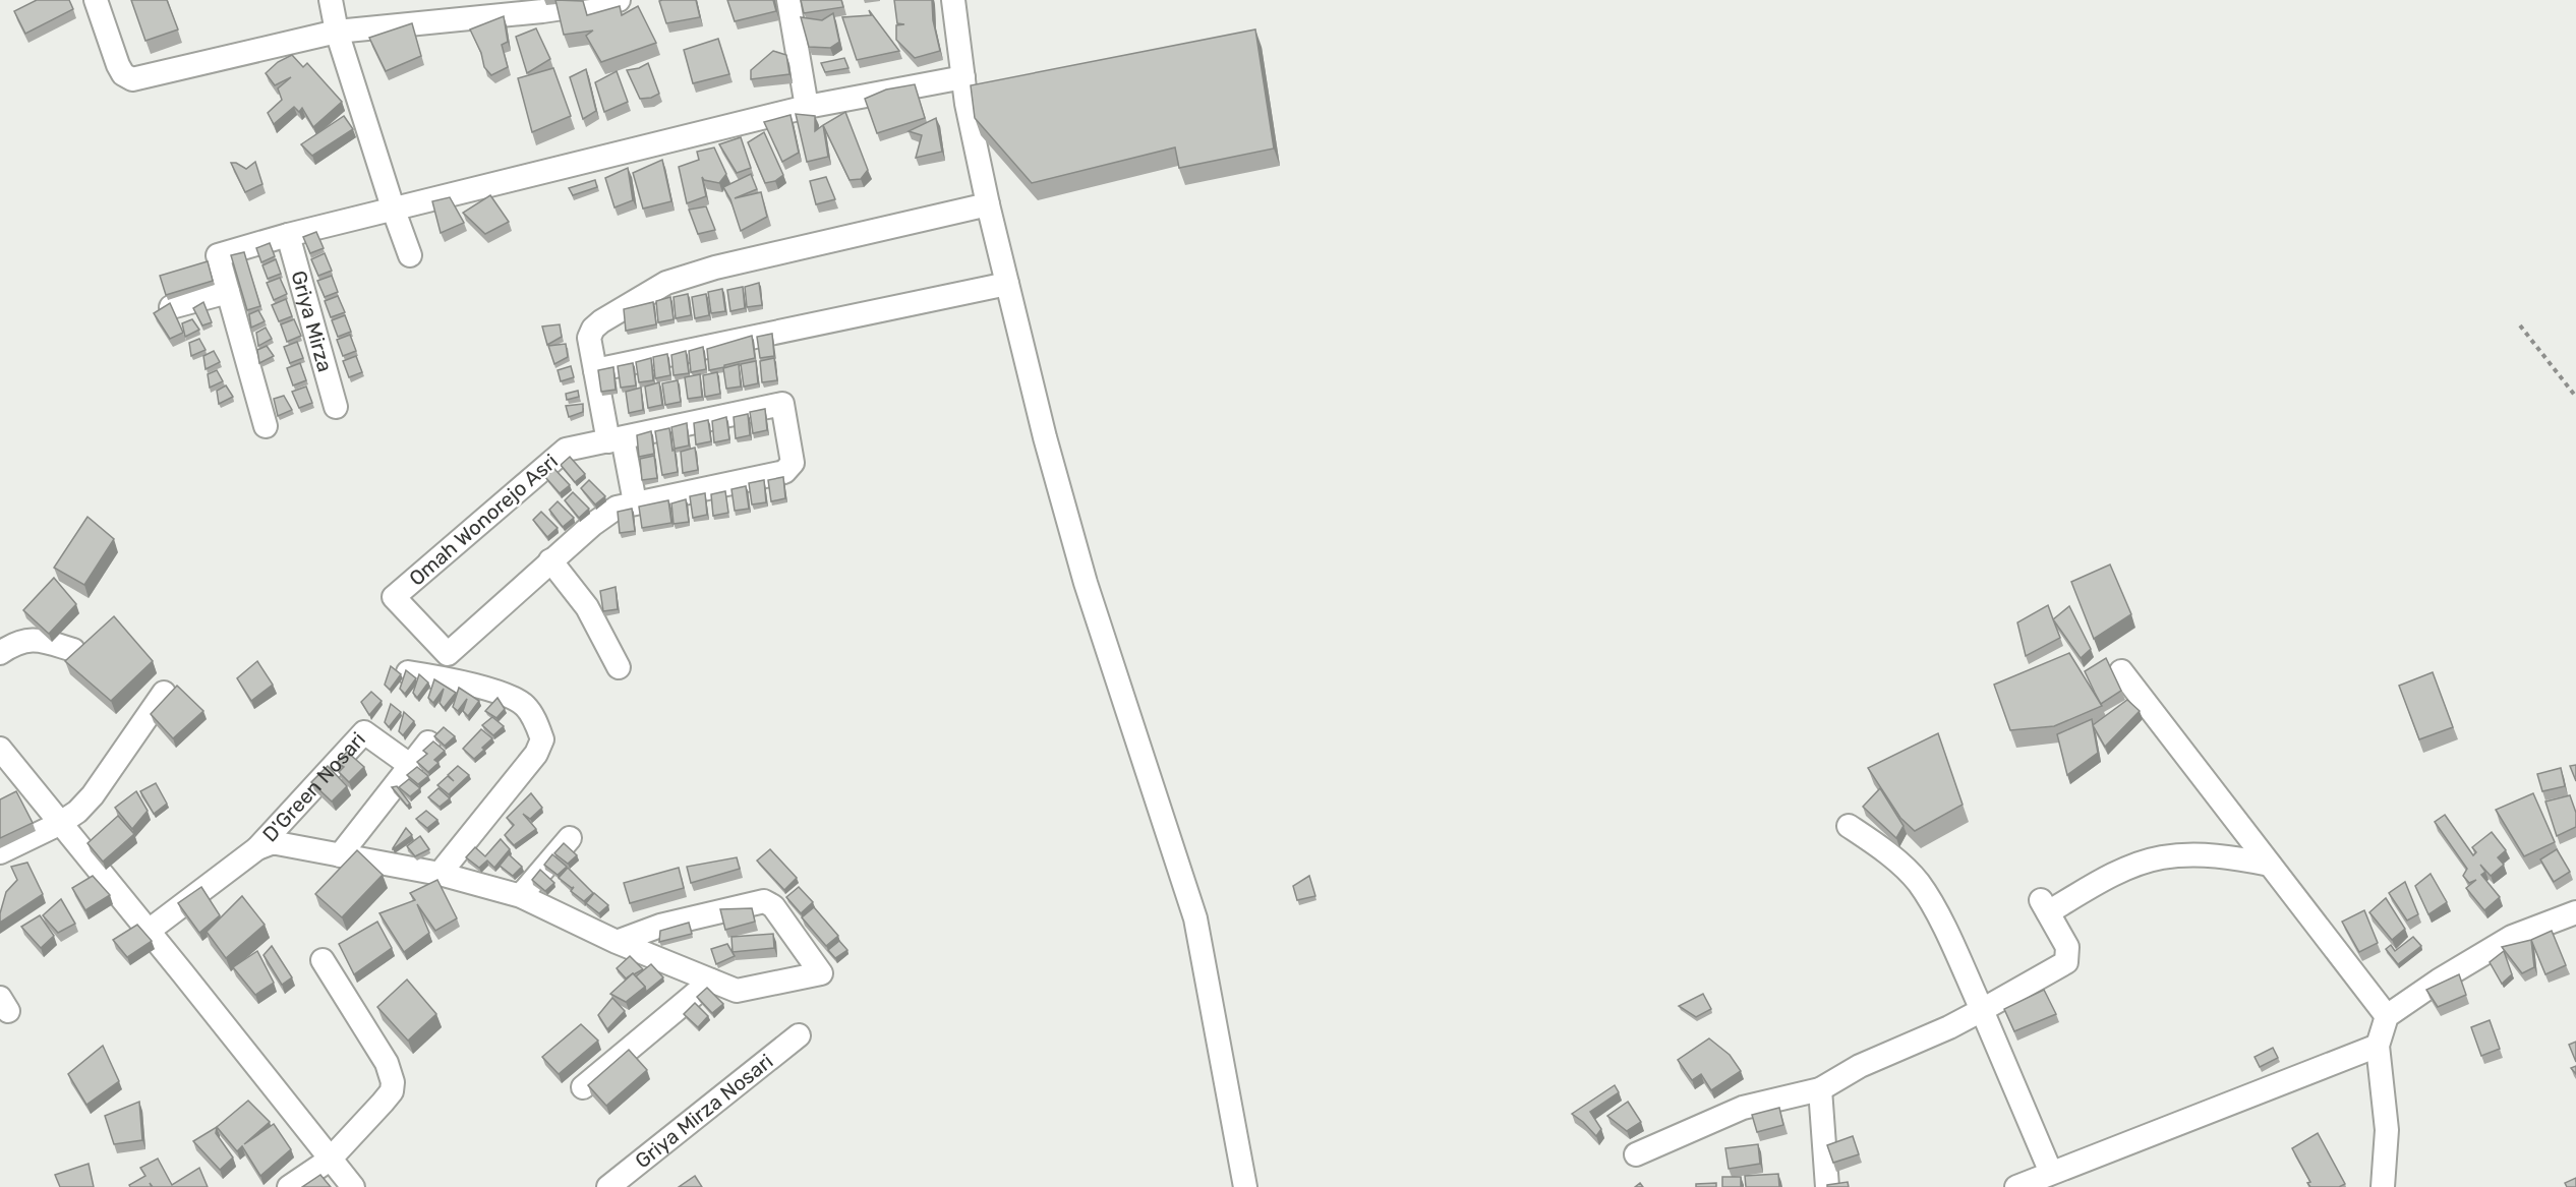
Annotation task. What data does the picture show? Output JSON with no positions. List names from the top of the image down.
{
  "streets": {
    "street": [
      "Griya Mirza",
      "Omah Wonorejo Asri",
      "D'Green Nosari",
      "Griya Mirza Nosari"
    ]
  }
}
